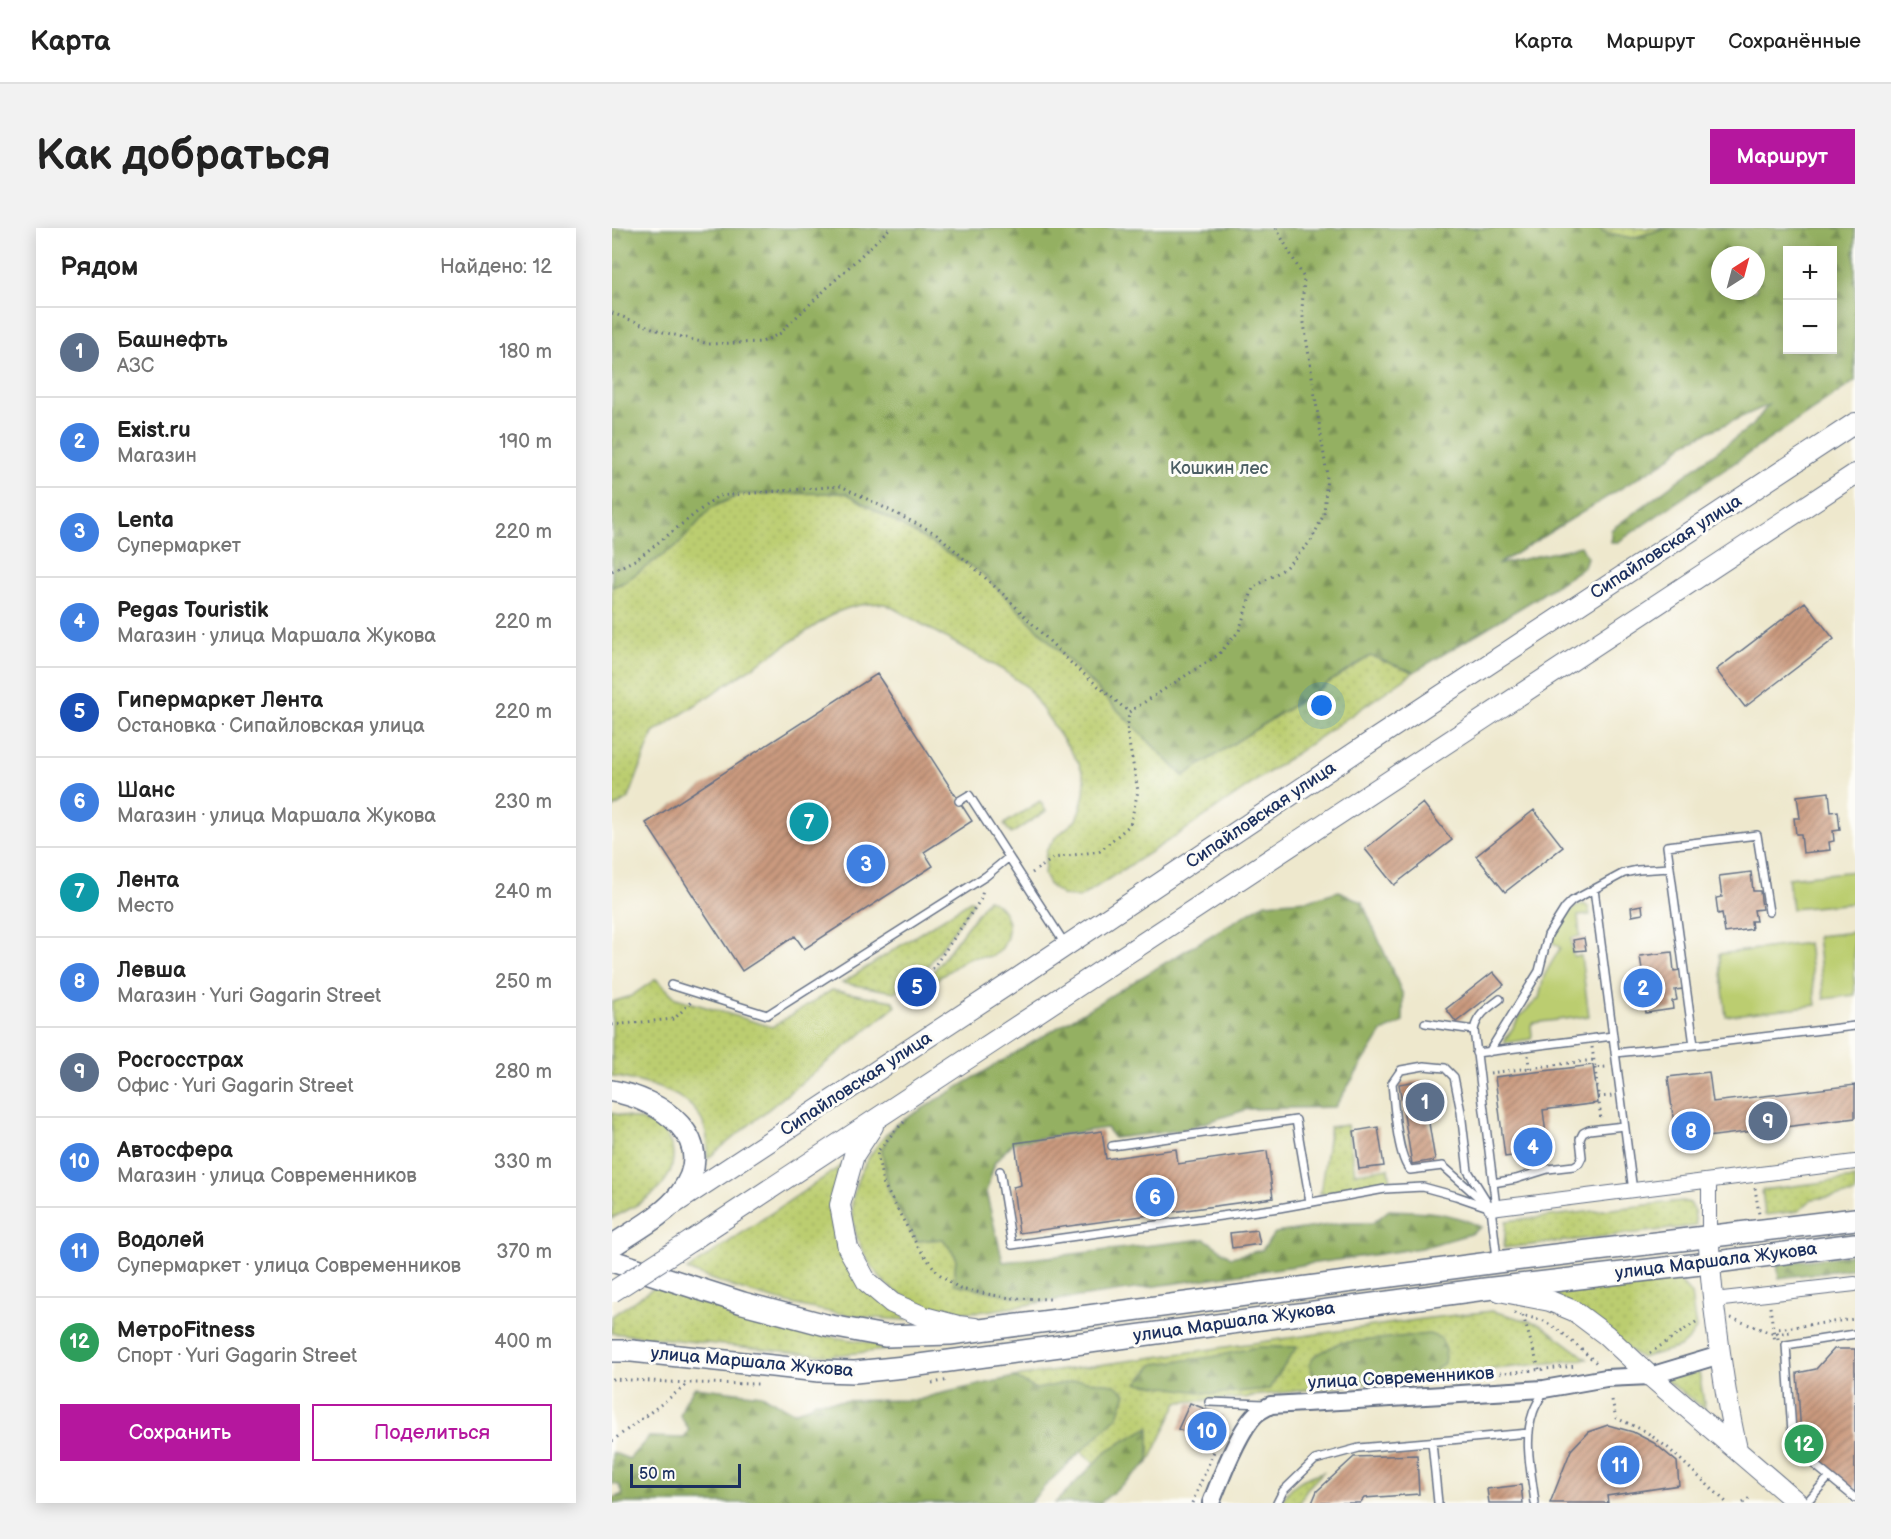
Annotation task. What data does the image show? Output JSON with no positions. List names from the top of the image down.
{
  "streets": {
    "main road": ["Сипайловская улица", "улица Маршала Жукова"],
    "street": ["улица Современников"]
  },
  "parks": ["Кошкин лес"],
  "scale_bar": "50 m",
  "north": "top right",
  "page": {
    "header": "Карта",
    "nav": ["Карта", "Маршрут", "Сохранённые"],
    "buttons": [
      "Маршрут",
      ["Сохранить", "Поделиться"]
    ],
    "title": "Как добраться",
    "heading": ["Рядом", "Найдено: 12"],
    "map_buttons": ["+", "−"],
    "list": [
      {
        "mark": "1",
        "name": "Башнефть",
        "note": "АЗС",
        "value": "180 m"
      },
      {
        "mark": "2",
        "name": "Exist.ru",
        "note": "Магазин",
        "value": "190 m"
      },
      {
        "mark": "3",
        "name": "Lenta",
        "note": "Супермаркет",
        "value": "220 m"
      },
      {
        "mark": "4",
        "name": "Pegas Touristik",
        "note": "Магазин · улица Маршала Жукова",
        "value": "220 m"
      },
      {
        "mark": "5",
        "name": "Гипермаркет Лента",
        "note": "Остановка · Сипайловская улица",
        "value": "220 m"
      },
      {
        "mark": "6",
        "name": "Шанс",
        "note": "Магазин · улица Маршала Жукова",
        "value": "230 m"
      },
      {
        "mark": "7",
        "name": "Лента",
        "note": "Место",
        "value": "240 m"
      },
      {
        "mark": "8",
        "name": "Левша",
        "note": "Магазин · Yuri Gagarin Street",
        "value": "250 m"
      },
      {
        "mark": "9",
        "name": "Росгосстрах",
        "note": "Офис · Yuri Gagarin Street",
        "value": "280 m"
      },
      {
        "mark": "10",
        "name": "Автосфера",
        "note": "Магазин · улица Современников",
        "value": "330 m"
      },
      {
        "mark": "11",
        "name": "Водолей",
        "note": "Супермаркет · улица Современников",
        "value": "370 m"
      },
      {
        "mark": "12",
        "name": "МетроFitness",
        "note": "Спорт · Yuri Gagarin Street",
        "value": "400 m"
      }
    ],
    "pins": [
      "7",
      "3",
      "5",
      "2",
      "1",
      "9",
      "8",
      "4",
      "6",
      "10",
      "12",
      "11"
    ],
    "scale": "50 m"
  }
}
